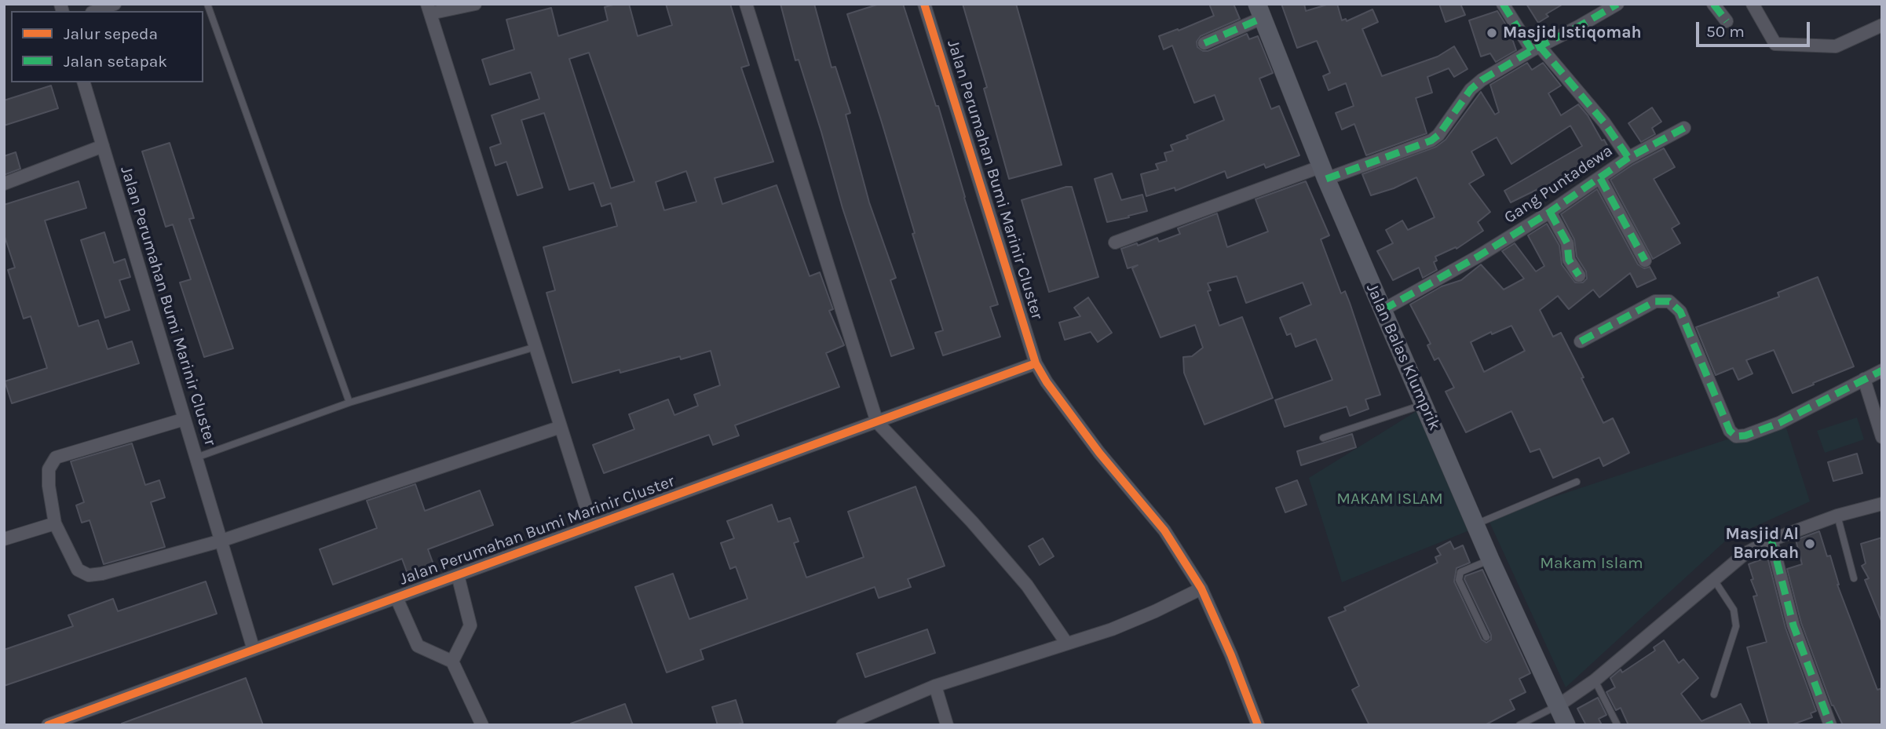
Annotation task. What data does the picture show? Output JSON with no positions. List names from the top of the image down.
{
  "streets": {
    "street": ["Jalan Perumahan Bumi Marinir Cluster", "Gang Puntadewa", "Jalan Balas Klumprik"]
  },
  "crossings": [
    ["Gang Puntadewa", "Jalan Balas Klumprik"]
  ],
  "parks": ["MAKAM ISLAM", "Makam Islam"],
  "places": ["Masjid Istiqomah", "Masjid Al Barokah"],
  "legend": ["Jalur sepeda", "Jalan setapak"],
  "scale_bar": "50 m"
}
